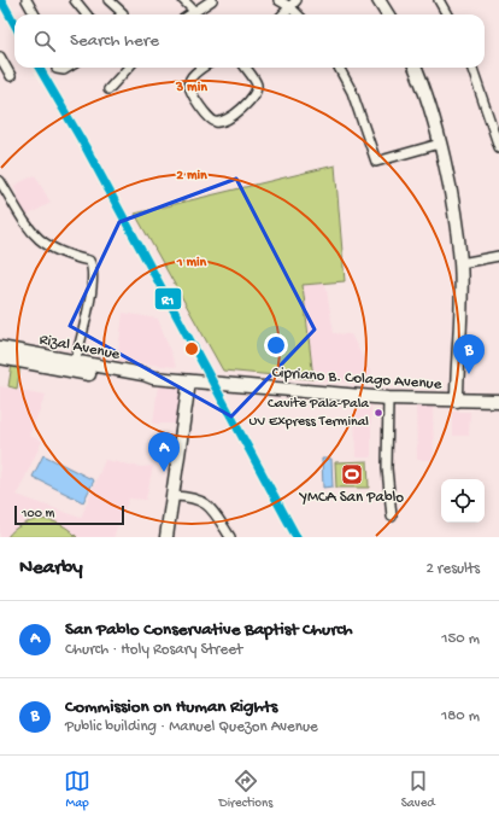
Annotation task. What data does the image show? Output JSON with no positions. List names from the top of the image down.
{
  "streets": {
    "main road": ["Rizal Avenue", "Cipriano B. Colago Avenue"]
  },
  "crossings": [
    ["Rizal Avenue", "Cipriano B. Colago Avenue"]
  ],
  "places": {
    "other": ["Cavite Pala-Pala UV Express Terminal"],
    "sports": ["YMCA San Pablo"]
  },
  "lines": ["transit line R1"],
  "scale_bar": "100 m",
  "page": {
    "search": "Search here",
    "pins": ["B", "A"],
    "scale": "100 m",
    "heading": ["Nearby", "2 results"],
    "list": [
      {
        "mark": "A",
        "name": "San Pablo Conservative Baptist Church",
        "note": "Church · Holy Rosary Street",
        "value": "150 m"
      },
      {
        "mark": "B",
        "name": "Commission on Human Rights",
        "note": "Public building · Manuel Quezon Avenue",
        "value": "180 m"
      }
    ],
    "nav": ["Map", "Directions", "Saved"]
  },
  "rings": ["3 min", "2 min", "1 min"]
}
